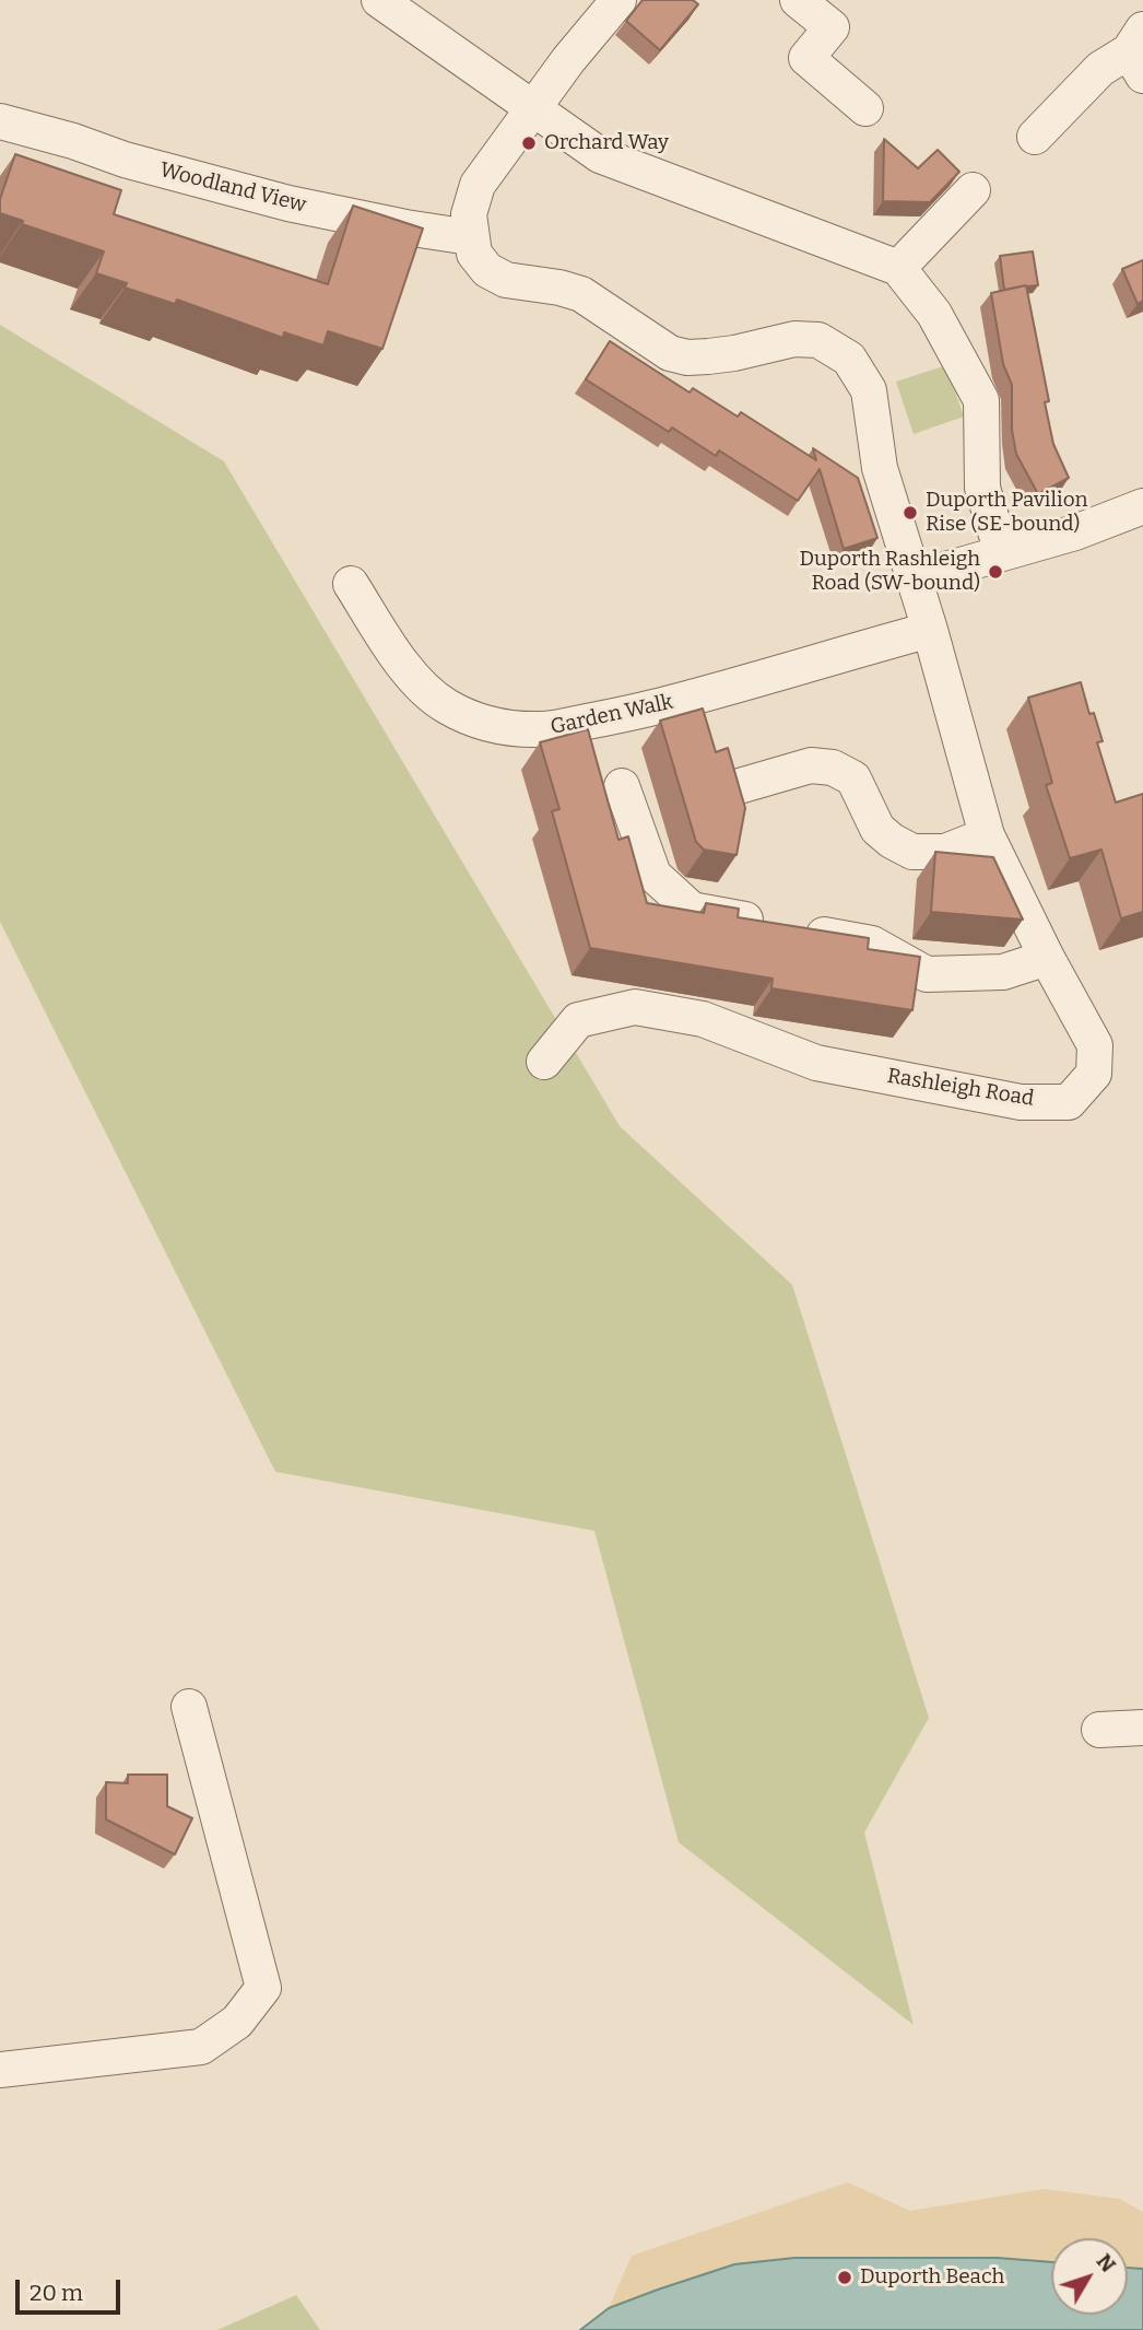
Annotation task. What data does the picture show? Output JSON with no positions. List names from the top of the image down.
{
  "streets": {
    "street": ["Woodland View", "Garden Walk", "Rashleigh Road"]
  },
  "crossings": [
    ["Woodland View", "Rashleigh Road"],
    ["Garden Walk", "Rashleigh Road"]
  ],
  "places": [
    "Orchard Way",
    "Duporth Pavilion Rise (SE-bound)",
    "Duporth Rashleigh Road (SW-bound)",
    "Duporth Beach"
  ],
  "scale_bar": "20 m",
  "north": "top right"
}
